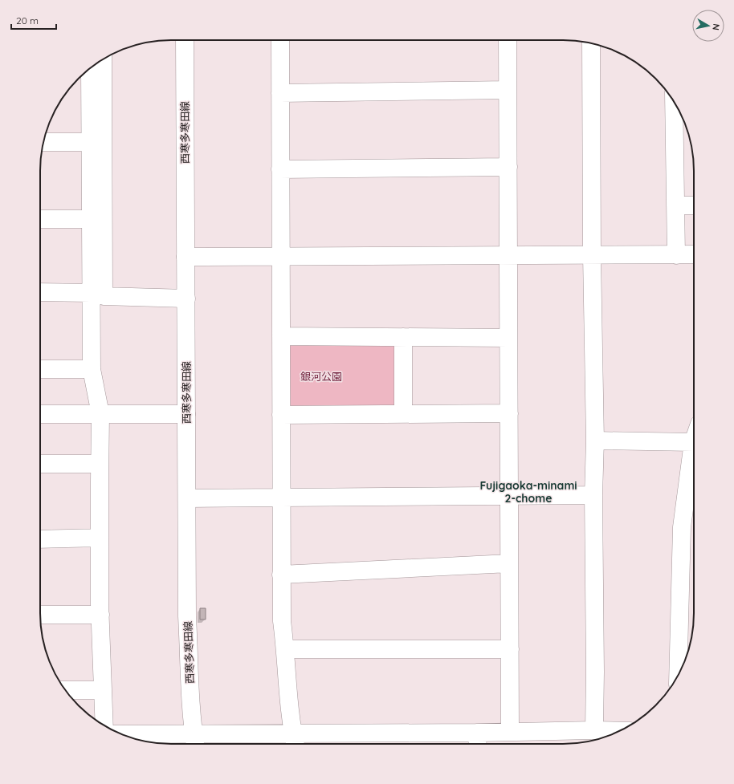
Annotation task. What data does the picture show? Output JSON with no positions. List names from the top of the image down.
{
  "streets": {
    "street": ["西寒多寒田線"]
  },
  "districts": ["Fujigaoka-minami 2-chome"],
  "parks": ["銀河公園"],
  "scale_bar": "20 m",
  "north": "right"
}
